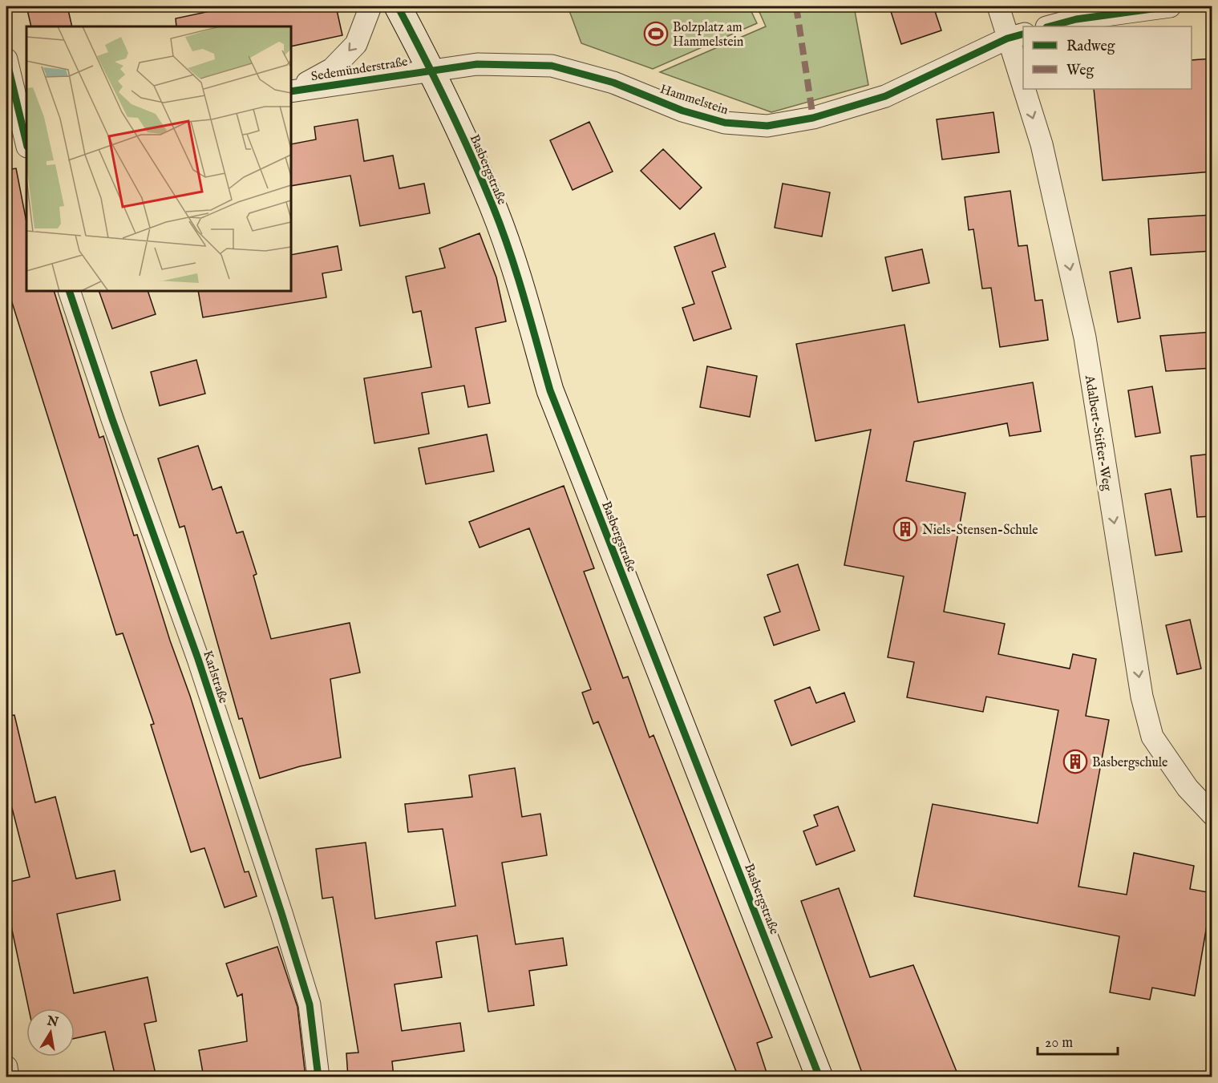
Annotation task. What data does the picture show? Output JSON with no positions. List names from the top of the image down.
{
  "streets": {
    "main road": ["Basbergstraße"],
    "street": [
      "Sedemünderstraße",
      "Hammelstein",
      "Adalbert-Stifter-Weg",
      "Karlstraße"
    ]
  },
  "crossings": [
    ["Sedemünderstraße", "Hammelstein"],
    ["Sedemünderstraße", "Basbergstraße"],
    ["Hammelstein", "Basbergstraße"],
    ["Hammelstein", "Adalbert-Stifter-Weg"]
  ],
  "one_way": ["Adalbert-Stifter-Weg"],
  "places": {
    "sports": ["Bolzplatz am Hammelstein"],
    "building": ["Niels-Stensen-Schule", "Basbergschule"]
  },
  "legend": ["Radweg", "Weg"],
  "scale_bar": "20 m",
  "north": "top"
}
